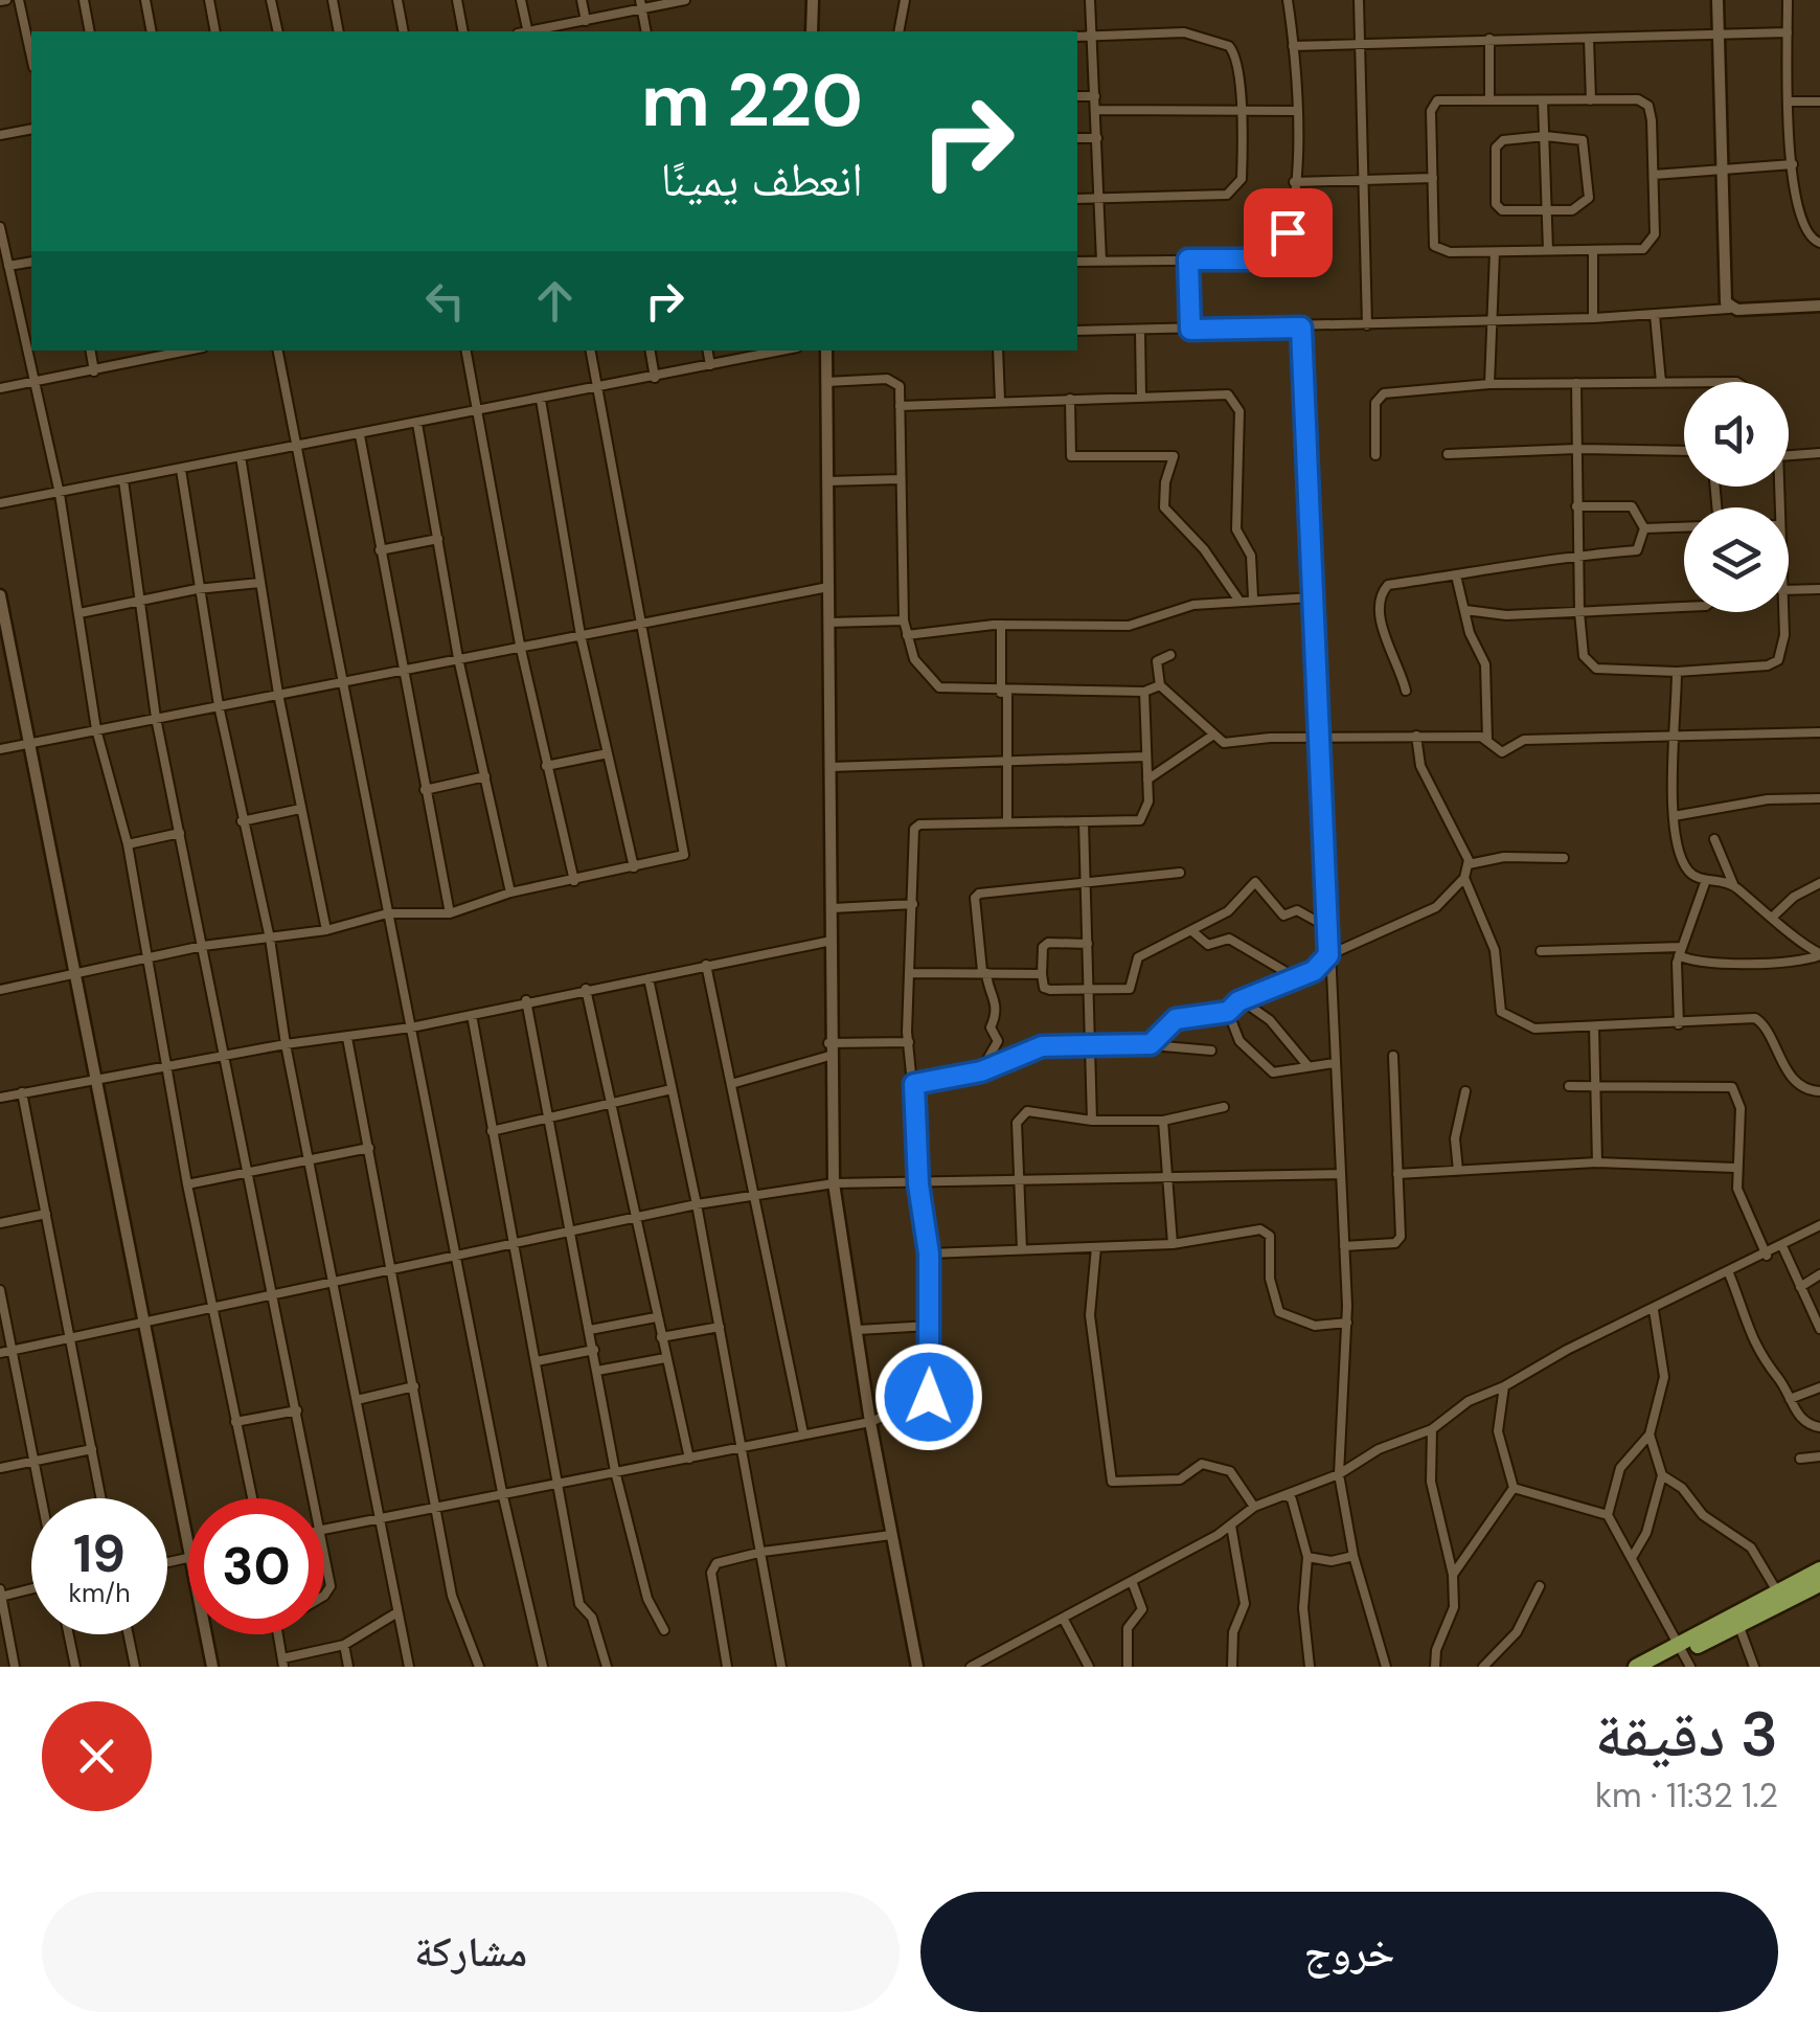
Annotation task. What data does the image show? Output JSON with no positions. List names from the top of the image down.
{
  "page": {
    "turn": ["220 m", "انعطف يمينًا"],
    "speed": "19 km/h",
    "limit": "30",
    "heading": ["3 دقيقة", "1.2 km · 11:32"],
    "buttons": ["خروج", "مشاركة"]
  }
}
